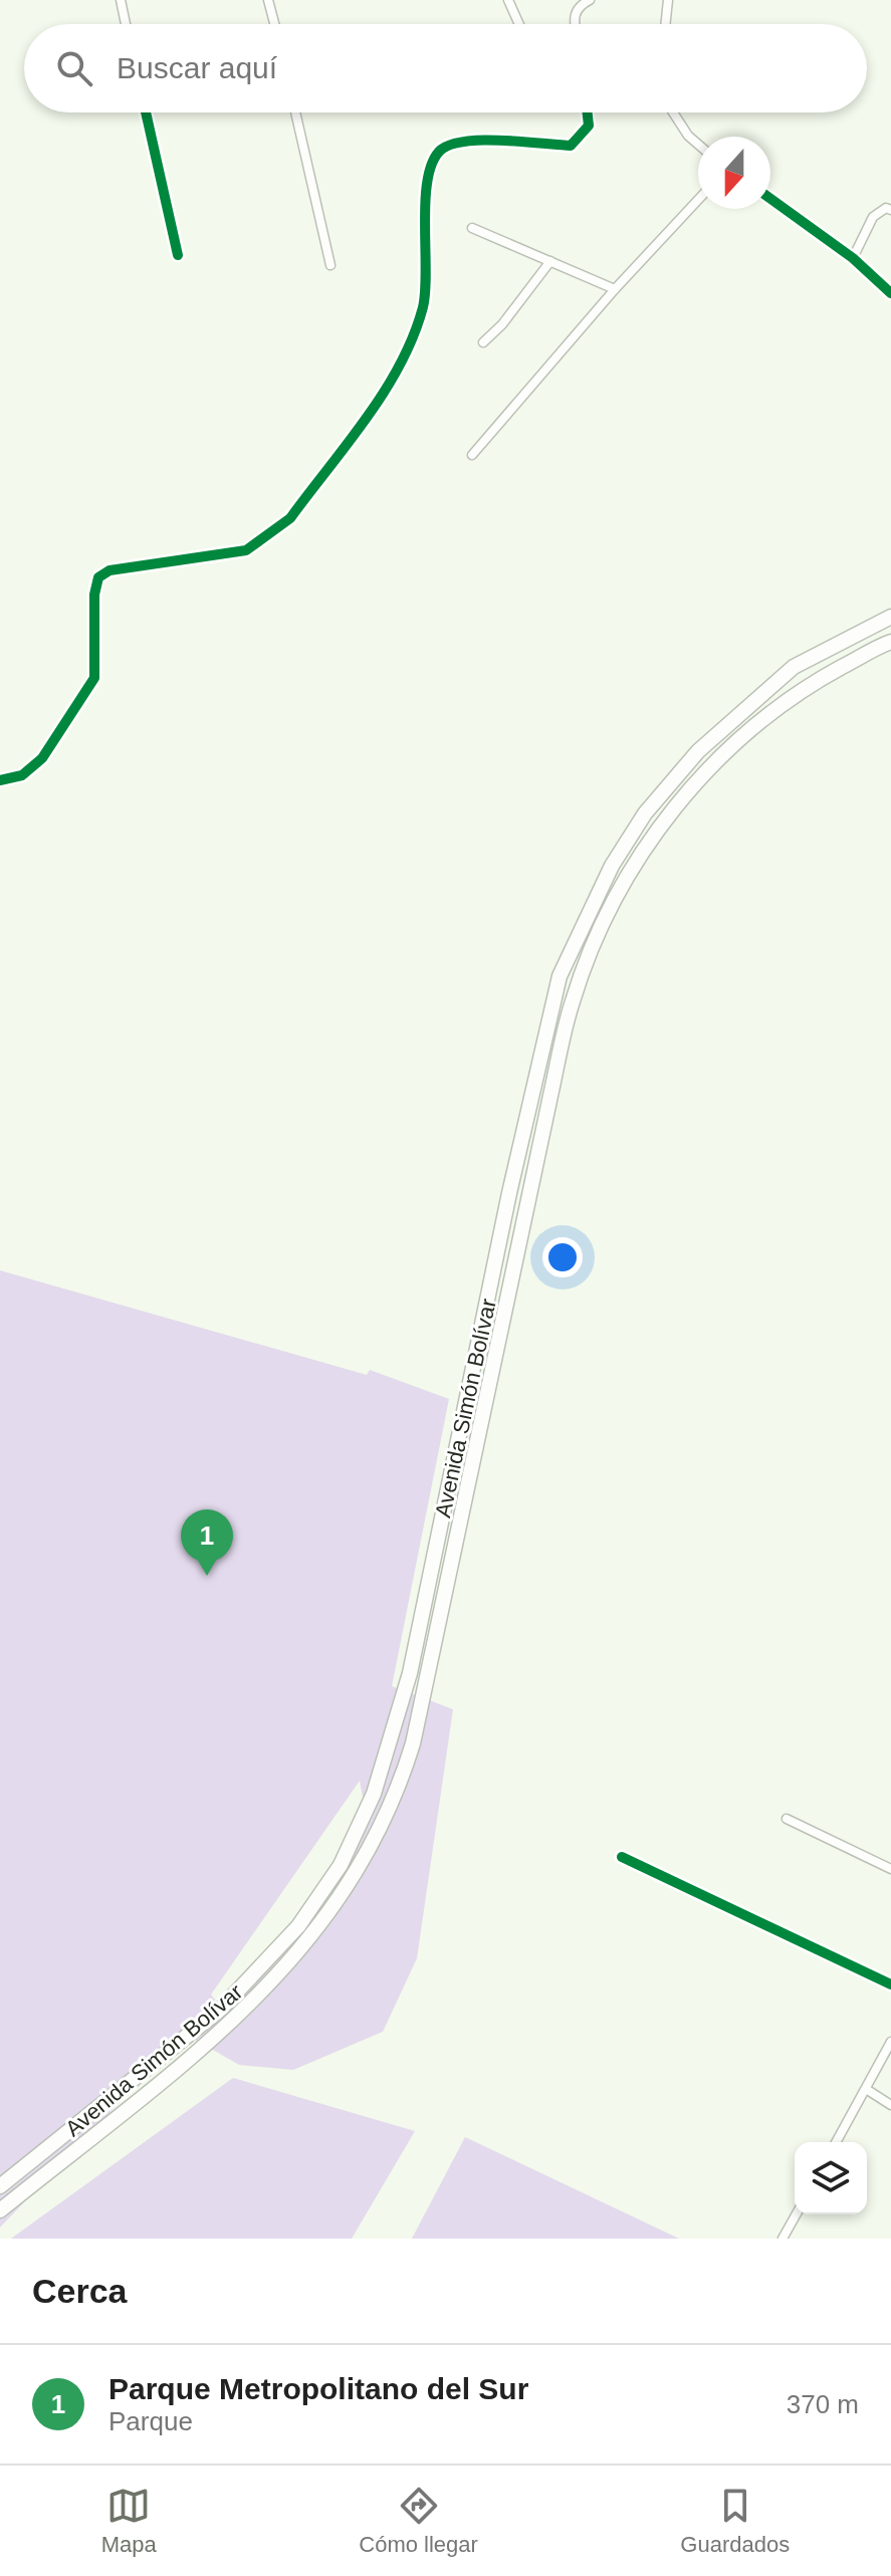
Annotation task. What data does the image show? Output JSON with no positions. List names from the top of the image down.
{
  "streets": {
    "highway": ["Avenida Simón Bolívar"]
  },
  "north": "bottom",
  "page": {
    "search": "Buscar aquí",
    "pins": "1",
    "heading": "Cerca",
    "list": [
      {
        "mark": "1",
        "name": "Parque Metropolitano del Sur",
        "note": "Parque",
        "value": "370 m"
      }
    ],
    "nav": ["Mapa", "Cómo llegar", "Guardados"]
  }
}
